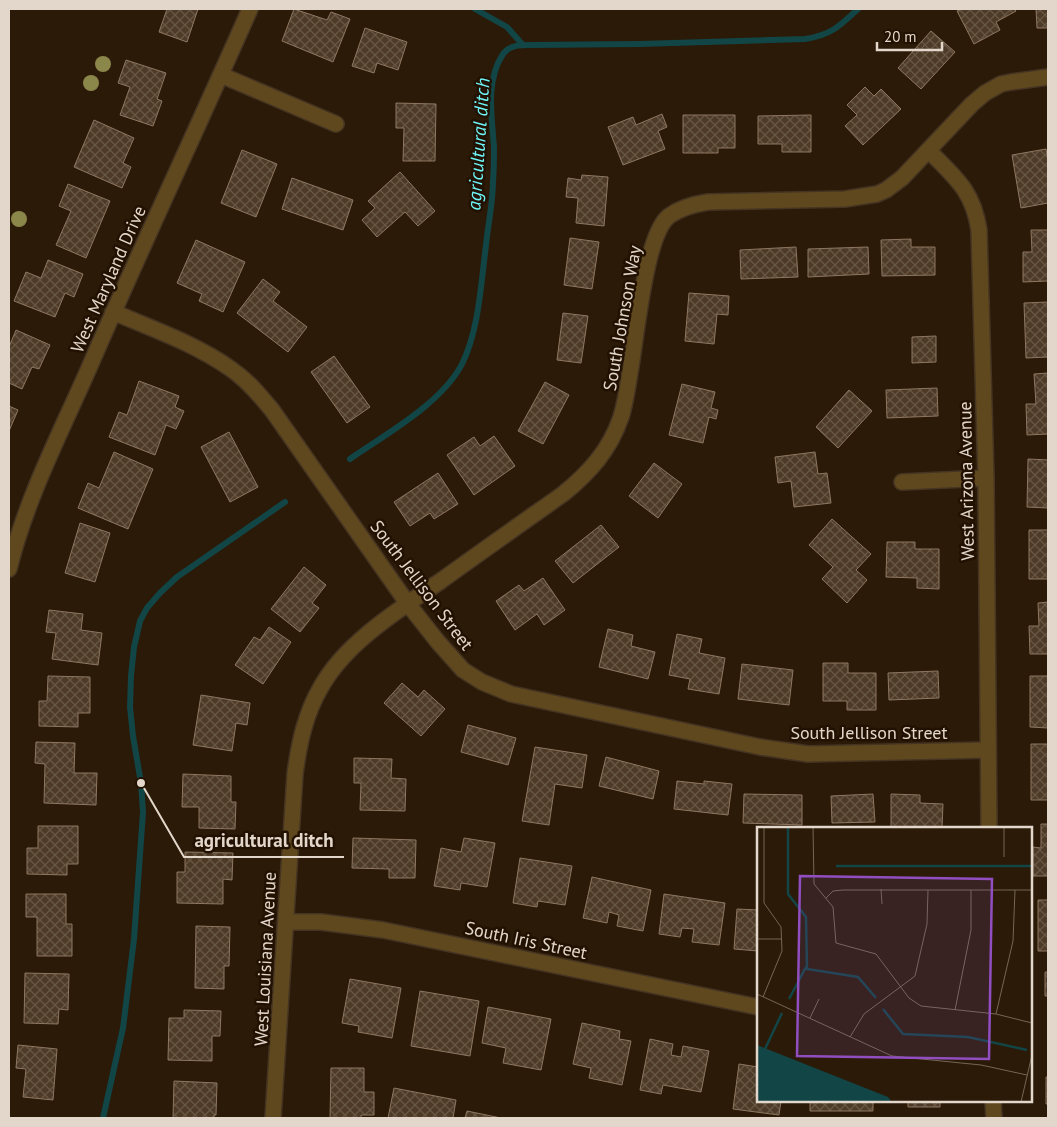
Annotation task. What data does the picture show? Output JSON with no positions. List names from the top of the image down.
{
  "streets": {
    "street": [
      "West Maryland Drive",
      "South Johnson Way",
      "West Arizona Avenue",
      "South Jellison Street",
      "South Iris Street",
      "West Louisiana Avenue"
    ]
  },
  "crossings": [
    ["West Maryland Drive", "South Jellison Street"],
    ["South Johnson Way", "West Arizona Avenue"],
    ["South Johnson Way", "South Jellison Street"],
    ["South Johnson Way", "West Louisiana Avenue"],
    ["West Arizona Avenue", "South Jellison Street"],
    ["South Jellison Street", "West Louisiana Avenue"],
    ["South Iris Street", "West Louisiana Avenue"]
  ],
  "water": ["agricultural ditch"],
  "places": ["agricultural ditch"],
  "scale_bar": "20 m"
}
